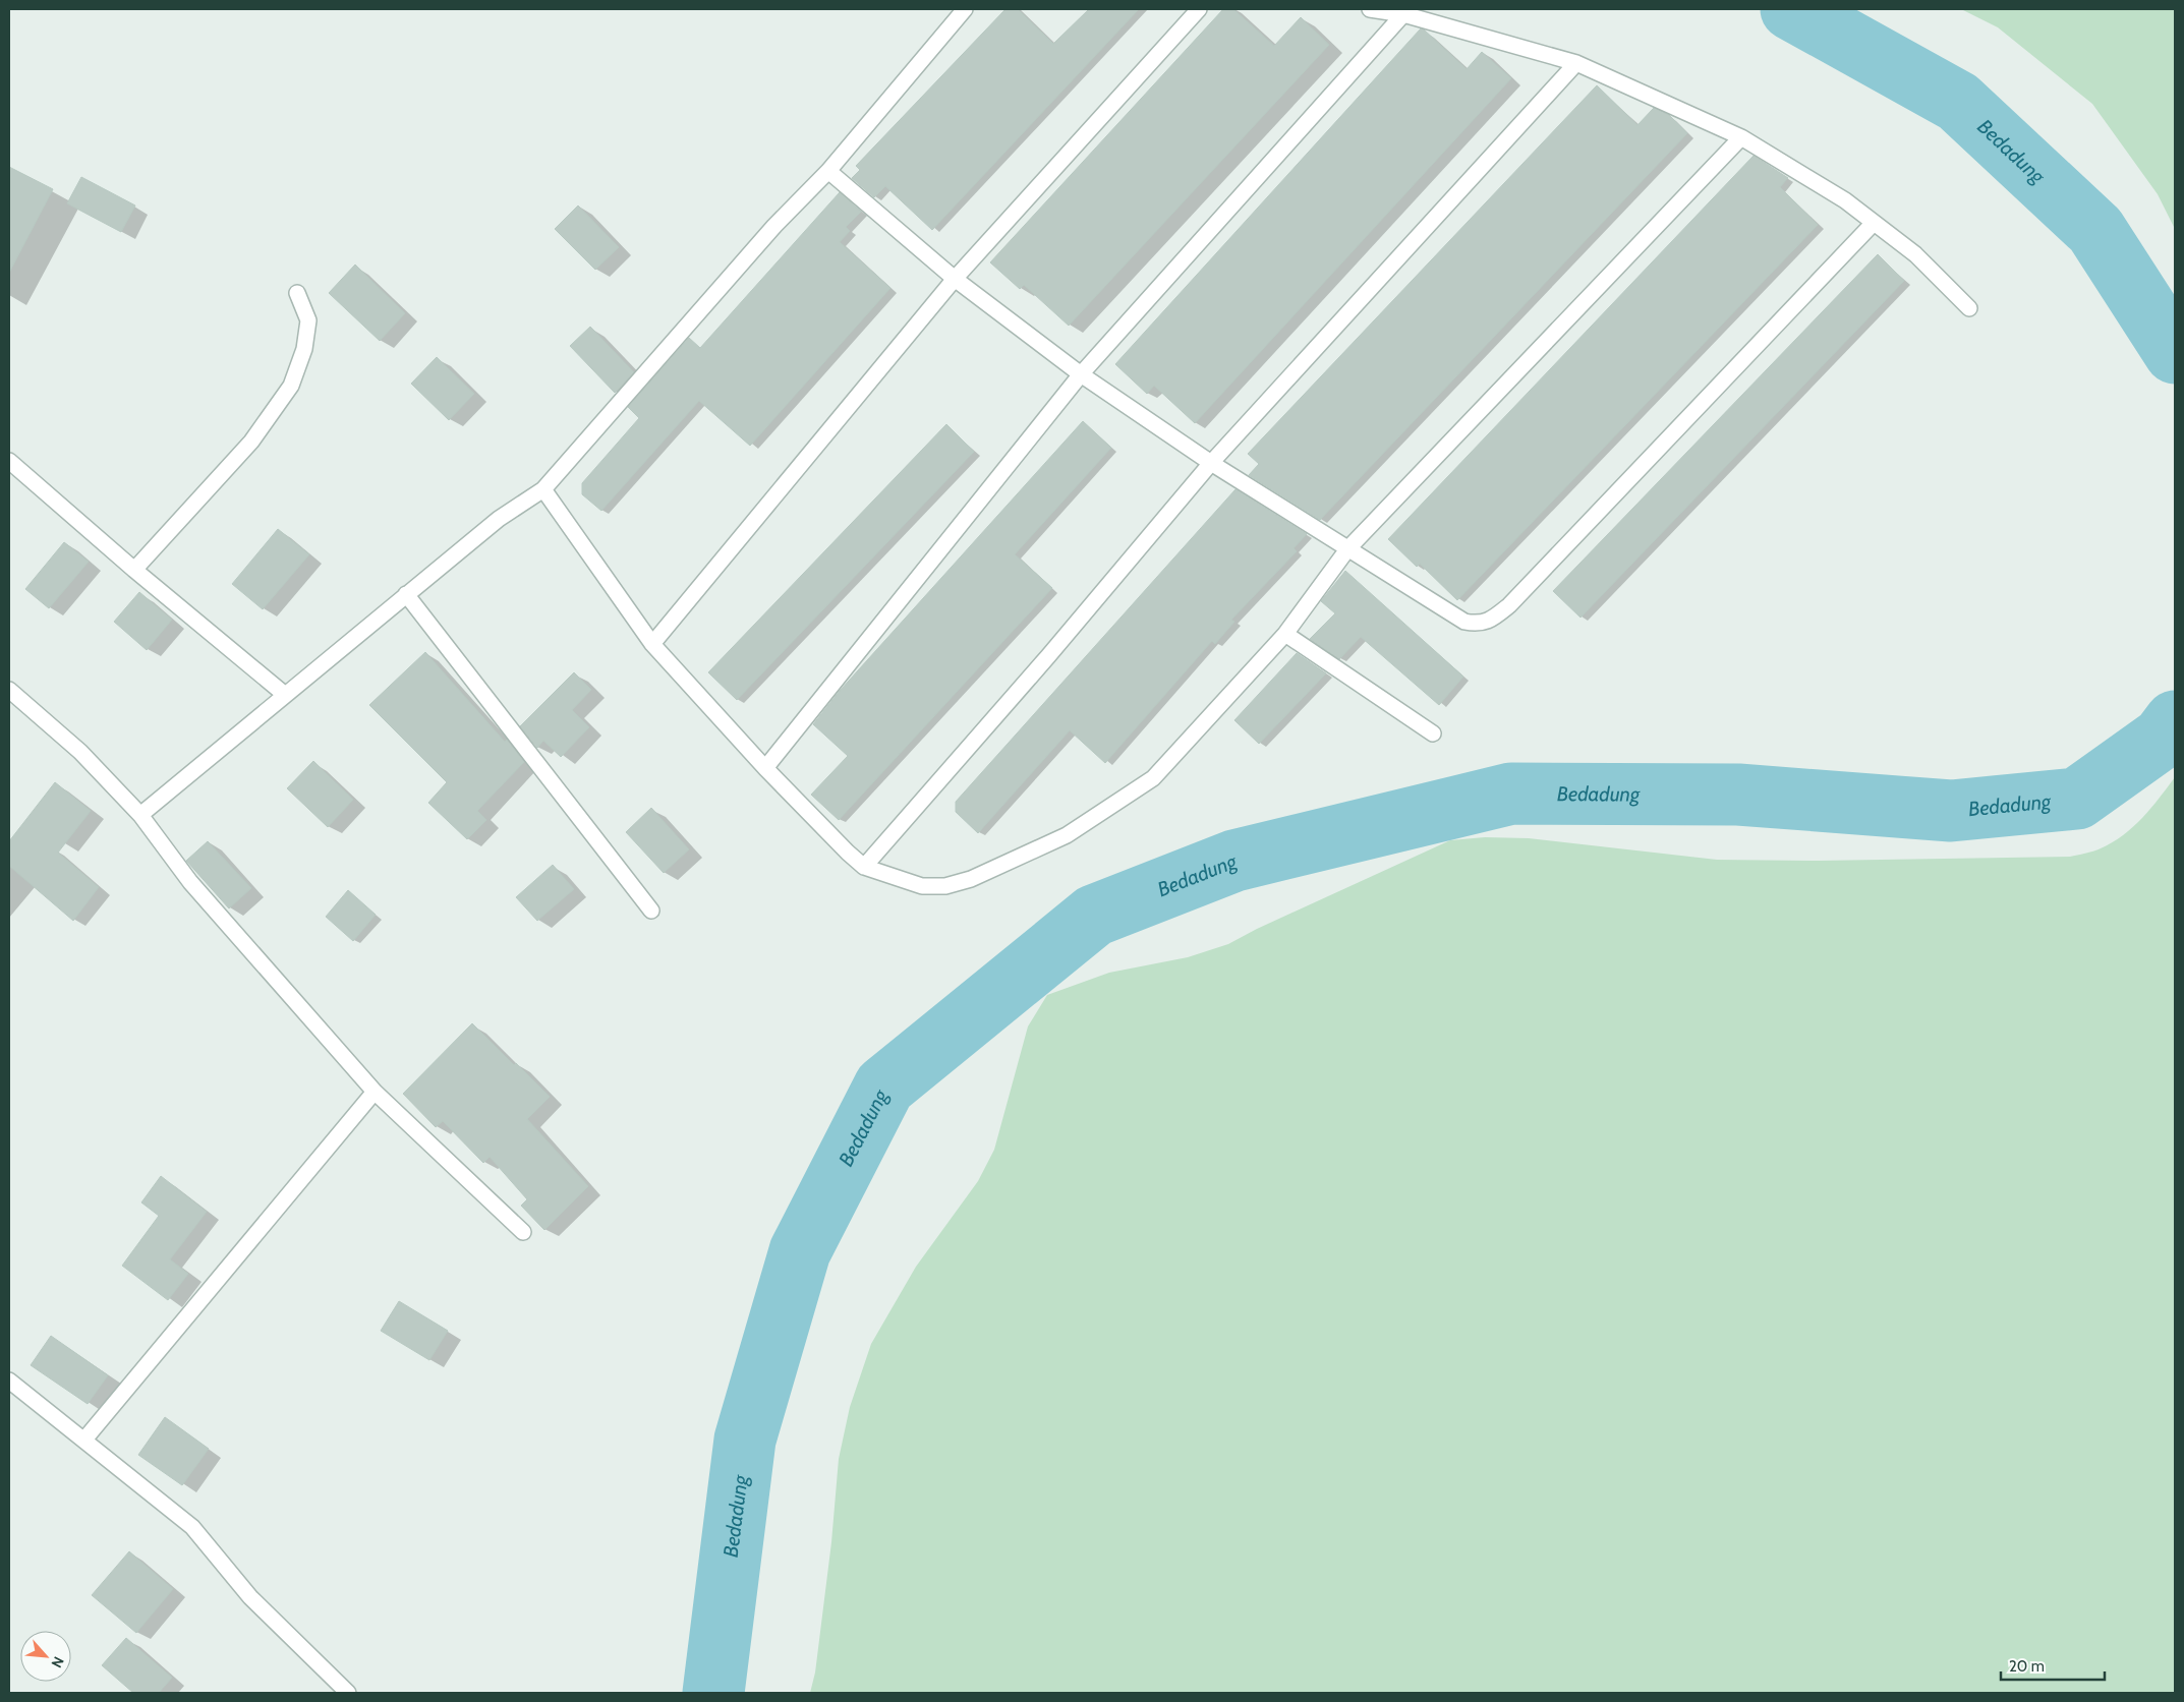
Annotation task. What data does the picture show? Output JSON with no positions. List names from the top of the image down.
{
  "water": ["Bedadung"],
  "scale_bar": "20 m",
  "north": "bottom right"
}
